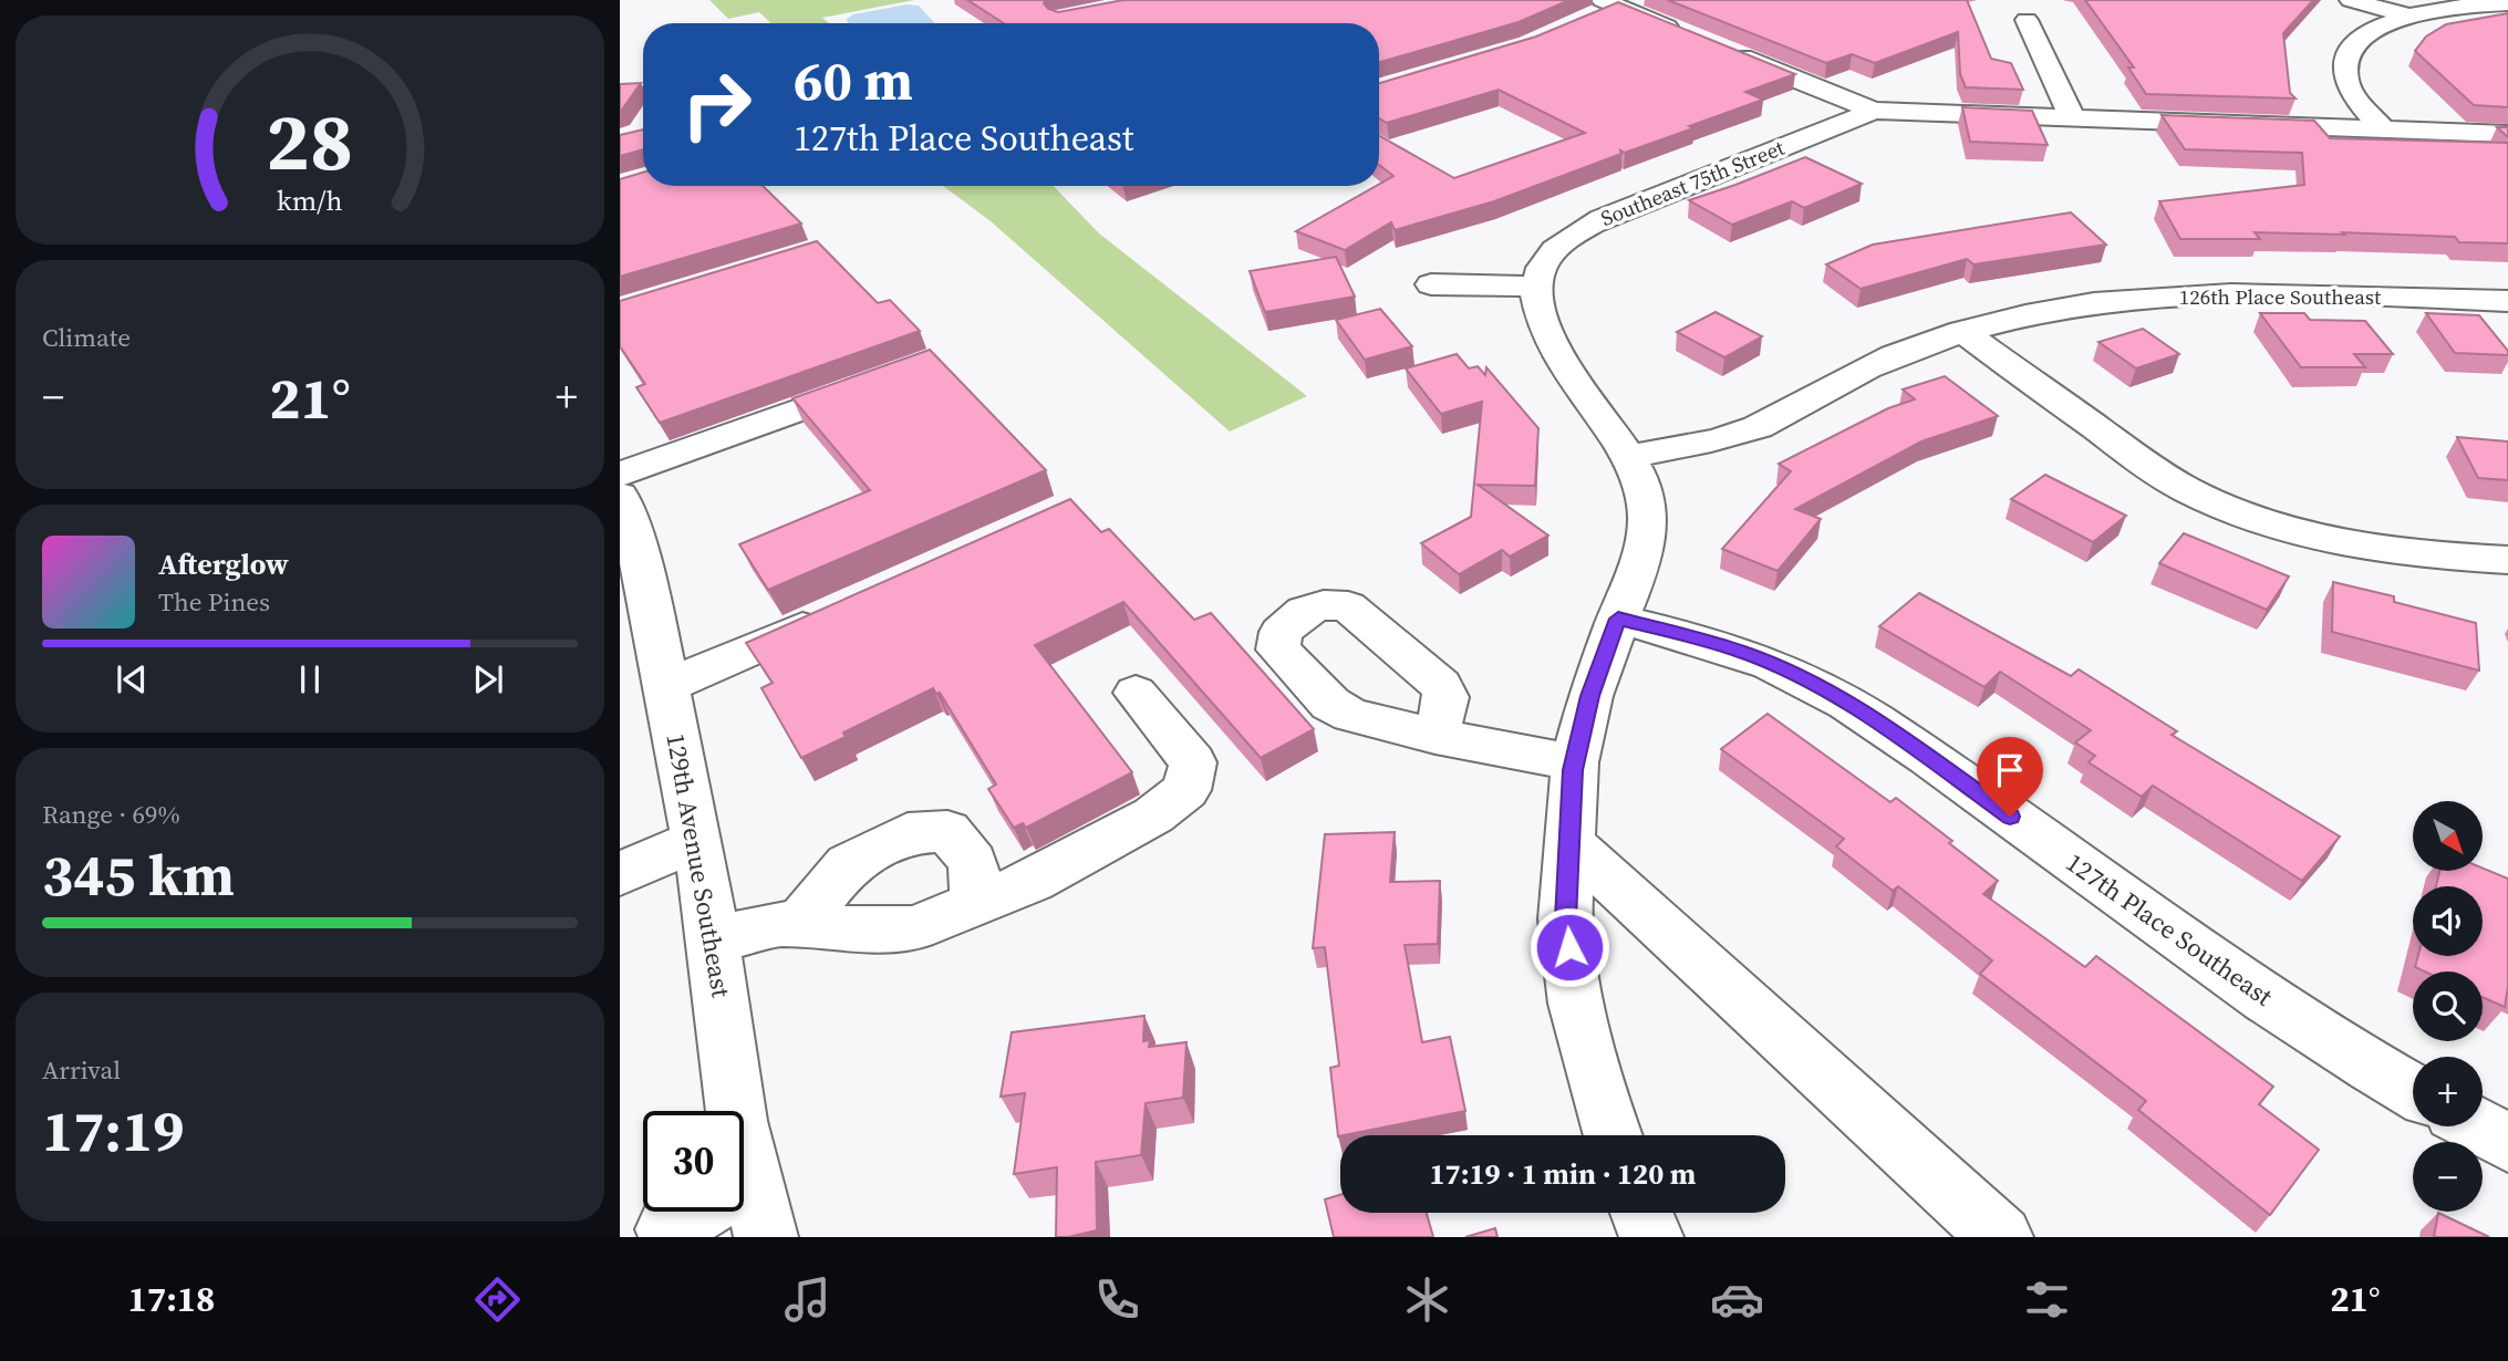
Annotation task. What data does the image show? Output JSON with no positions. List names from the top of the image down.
{
  "streets": {
    "street": [
      "Southeast 75th Street",
      "126th Place Southeast",
      "129th Avenue Southeast",
      "127th Place Southeast"
    ]
  },
  "north": "bottom right",
  "page": {
    "turn": ["60 m", "127th Place Southeast"],
    "tile": [
      "Climate",
      ["Range · 69%", "345 km"],
      ["Arrival", "17:19"]
    ],
    "heat": ["−", "21°", "+"],
    "song": ["Afterglow", "The Pines"],
    "map_buttons": ["+", "−"],
    "limit": "30",
    "trip": "17:19 · 1 min · 120 m",
    "tabs": ["17:18", "21°"],
    "gauge": ["28", "km/h"]
  }
}
